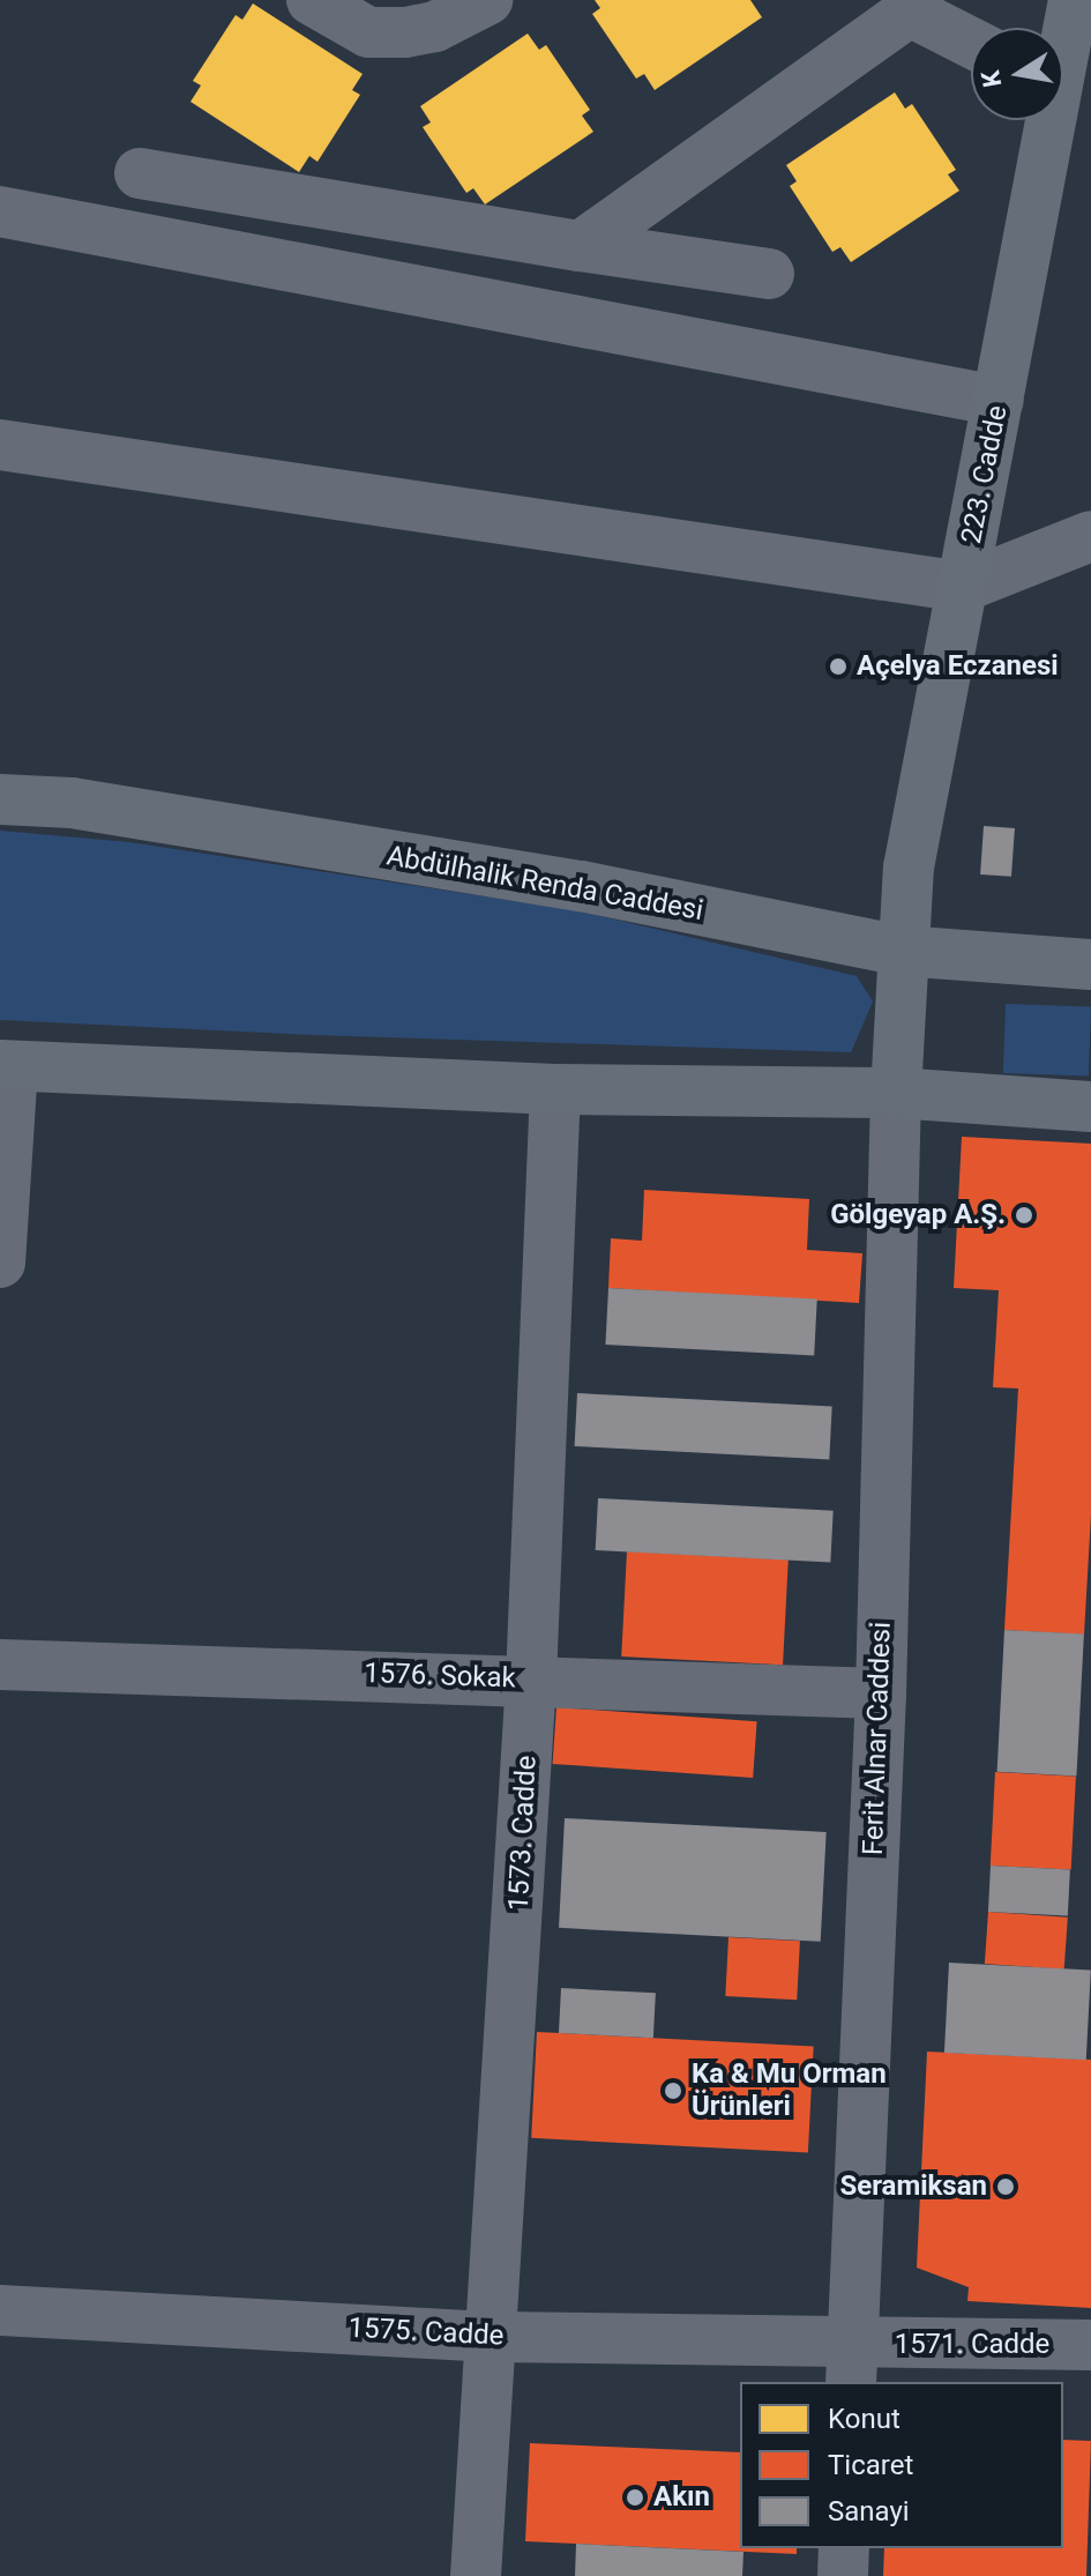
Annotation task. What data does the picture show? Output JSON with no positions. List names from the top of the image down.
{
  "streets": {
    "main road": ["223. Cadde", "Abdülhalik Renda Caddesi"],
    "street": [
      "1576. Sokak",
      "Ferit Alnar Caddesi",
      "1573. Cadde",
      "1575. Cadde",
      "1571. Cadde"
    ]
  },
  "crossings": [
    ["223. Cadde", "Abdülhalik Renda Caddesi"],
    ["223. Cadde", "Ferit Alnar Caddesi"],
    ["1576. Sokak", "Ferit Alnar Caddesi"],
    ["1576. Sokak", "1573. Cadde"],
    ["Ferit Alnar Caddesi", "1575. Cadde"],
    ["Ferit Alnar Caddesi", "1571. Cadde"],
    ["1573. Cadde", "1575. Cadde"],
    ["1575. Cadde", "1571. Cadde"]
  ],
  "places": [
    "Açelya Eczanesi",
    "Gölgeyap A.Ş.",
    "Ka & Mu Orman Ürünleri",
    "Seramiksan",
    "Akın"
  ],
  "legend": ["Konut", "Ticaret", "Sanayi"],
  "north": "left"
}
